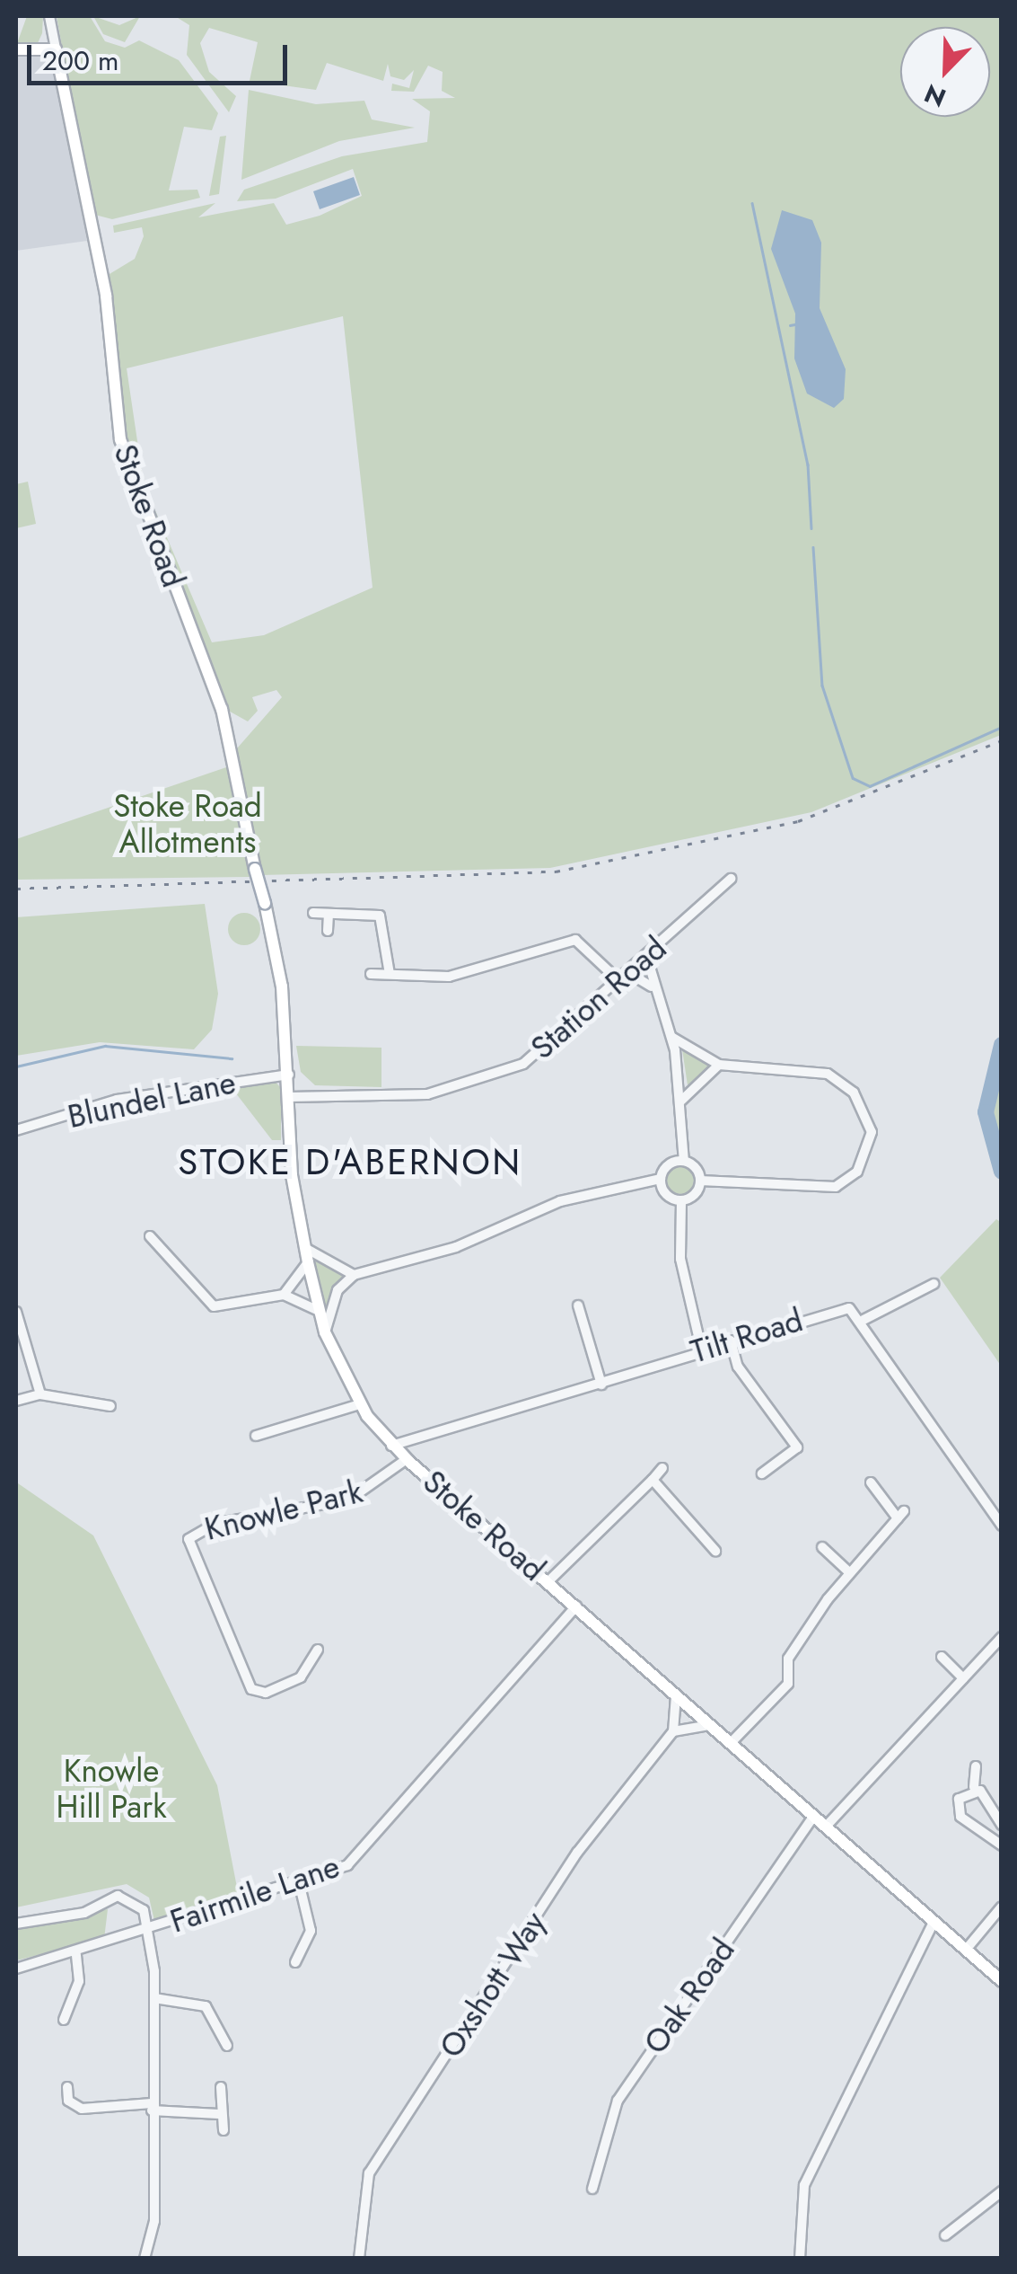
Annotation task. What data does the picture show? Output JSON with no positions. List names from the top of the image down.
{
  "streets": {
    "main road": ["Stoke Road"],
    "street": [
      "Station Road",
      "Blundel Lane",
      "Tilt Road",
      "Knowle Park",
      "Fairmile Lane",
      "Oxshott Way",
      "Oak Road"
    ]
  },
  "crossings": [
    ["Stoke Road", "Station Road"],
    ["Stoke Road", "Blundel Lane"],
    ["Stoke Road", "Tilt Road"],
    ["Stoke Road", "Knowle Park"],
    ["Stoke Road", "Fairmile Lane"],
    ["Stoke Road", "Oak Road"]
  ],
  "districts": ["STOKE D'ABERNON"],
  "parks": ["Stoke Road Allotments", "Knowle Hill Park"],
  "scale_bar": "200 m",
  "north": "bottom left"
}
